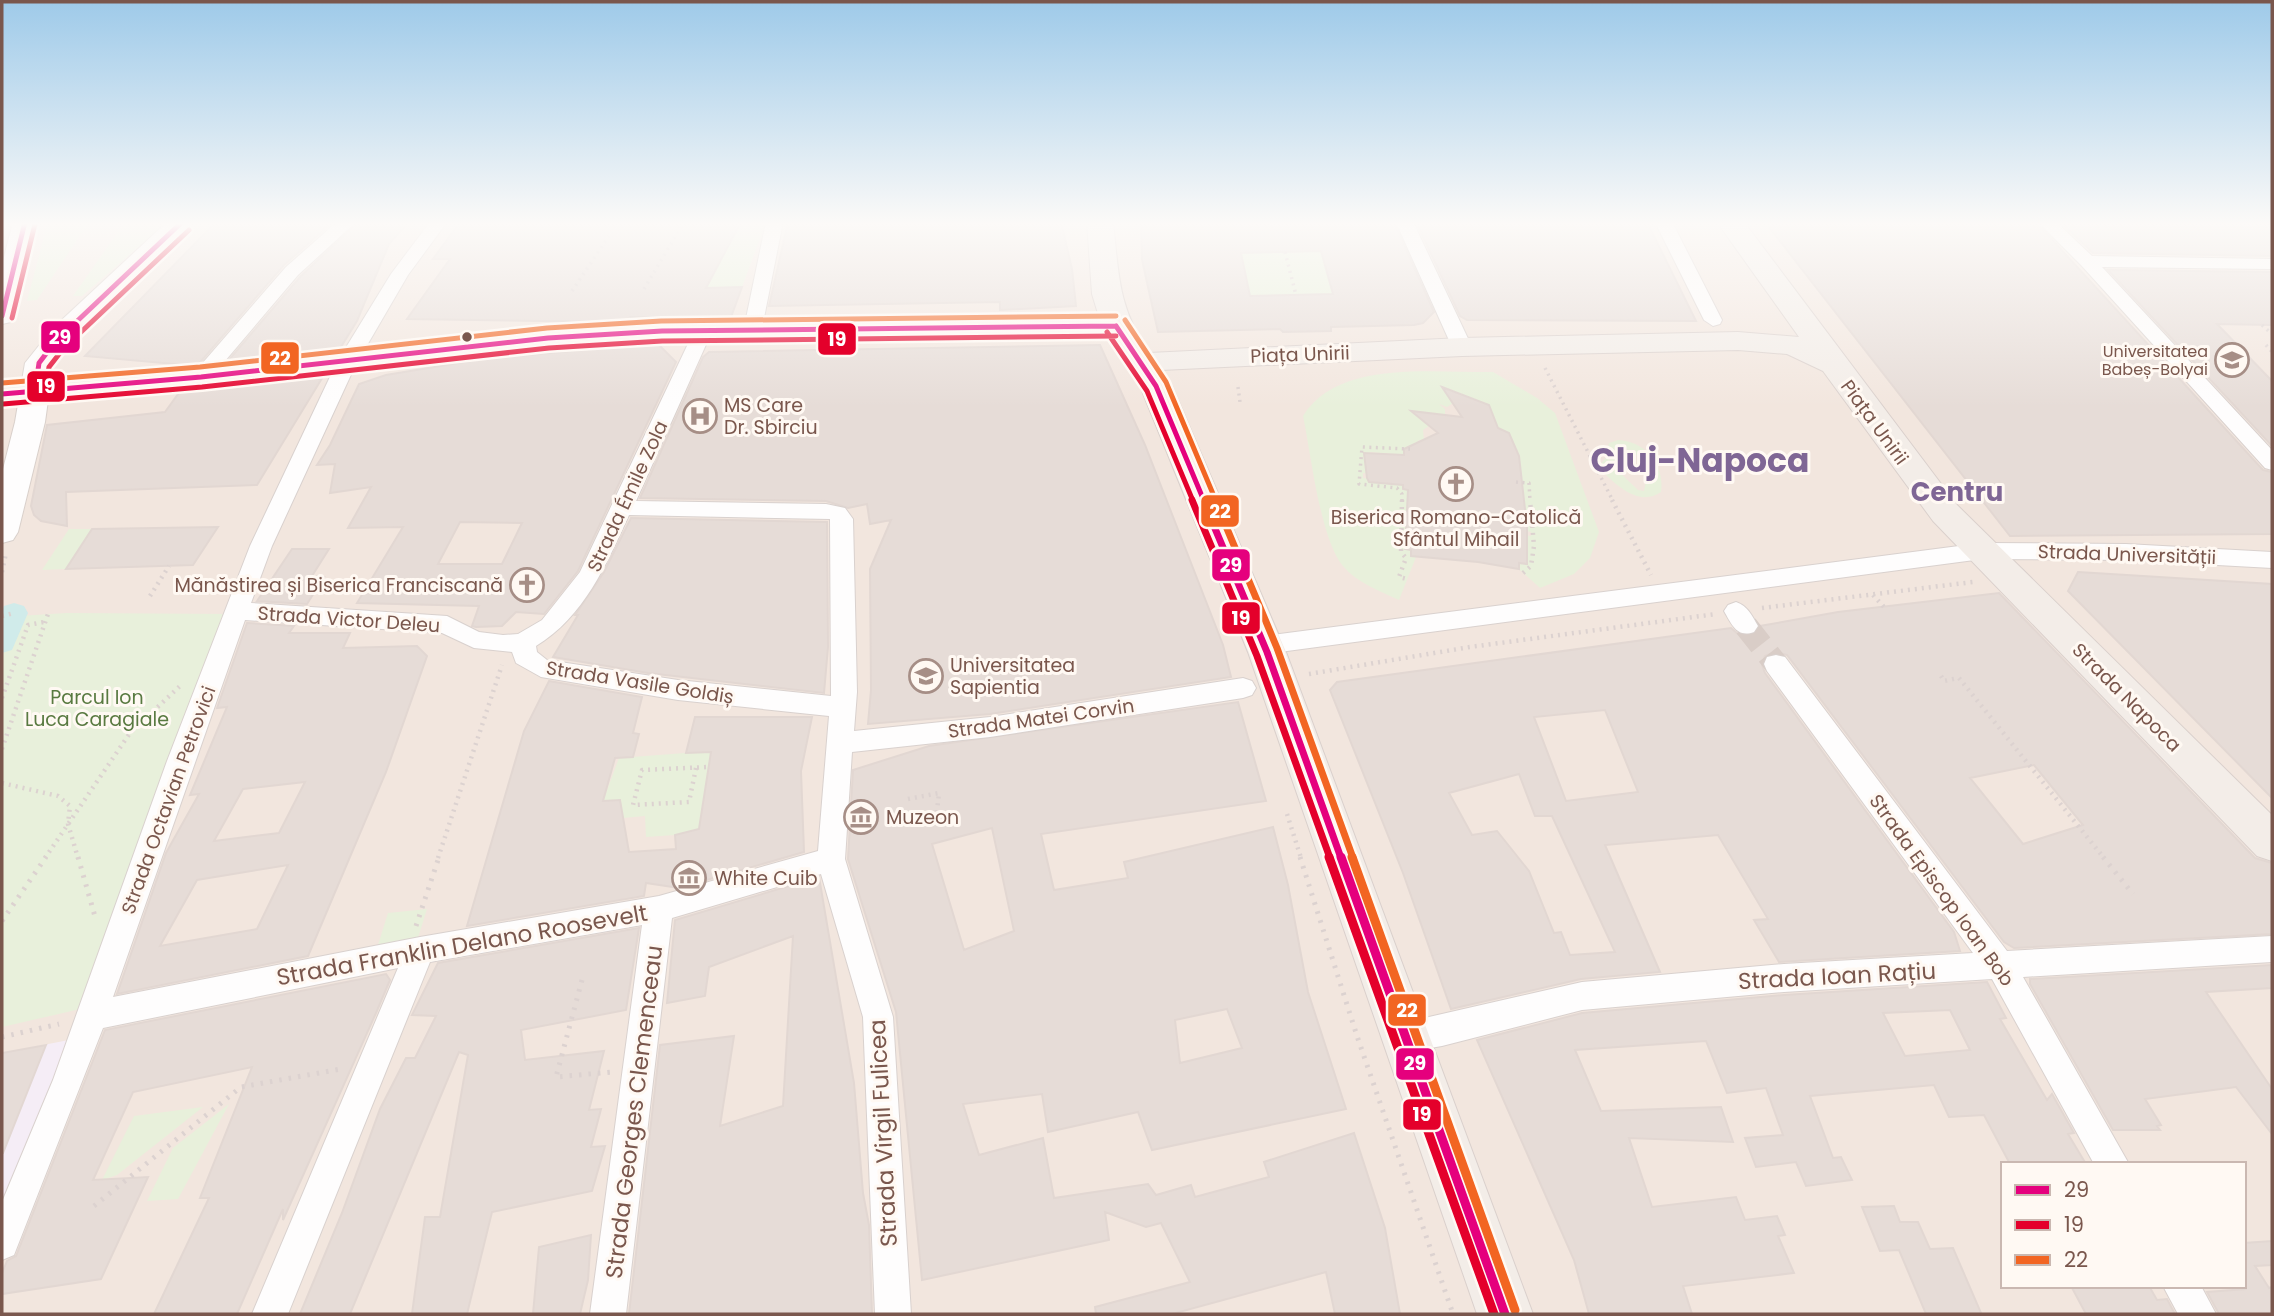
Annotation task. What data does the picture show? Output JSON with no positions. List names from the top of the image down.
{
  "streets": {
    "main road": ["Piața Unirii", "Strada Napoca"],
    "street": [
      "Strada Émile Zola",
      "Strada Universității",
      "Strada Victor Deleu",
      "Strada Vasile Goldiș",
      "Strada Matei Corvin",
      "Strada Octavian Petrovici",
      "Strada Episcop Ioan Bob",
      "Strada Franklin Delano Roosevelt",
      "Strada Ioan Rațiu",
      "Strada Georges Clemenceau",
      "Strada Virgil Fulicea"
    ]
  },
  "crossings": [
    ["Piața Unirii", "Strada Universității"],
    ["Piața Unirii", "Strada Napoca"],
    ["Strada Émile Zola", "Strada Victor Deleu"],
    ["Strada Émile Zola", "Strada Vasile Goldiș"],
    ["Strada Émile Zola", "Strada Virgil Fulicea"],
    ["Strada Universității", "Strada Napoca"],
    ["Strada Victor Deleu", "Strada Vasile Goldiș"],
    ["Strada Victor Deleu", "Strada Octavian Petrovici"],
    ["Strada Vasile Goldiș", "Strada Virgil Fulicea"],
    ["Strada Matei Corvin", "Strada Virgil Fulicea"],
    ["Strada Octavian Petrovici", "Strada Franklin Delano Roosevelt"],
    ["Strada Episcop Ioan Bob", "Strada Ioan Rațiu"],
    ["Strada Franklin Delano Roosevelt", "Strada Georges Clemenceau"],
    ["Strada Franklin Delano Roosevelt", "Strada Virgil Fulicea"]
  ],
  "districts": ["Cluj-Napoca", "Centru"],
  "parks": ["Parcul Ion Luca Caragiale"],
  "places": {
    "school or university": ["Universitatea Babeș-Bolyai", "Universitatea Sapientia"],
    "hospital": ["MS Care Dr. Sbirciu"],
    "church": ["Biserica Romano-Catolică Sfântul Mihail", "Mănăstirea și Biserica Franciscană"],
    "museum": ["Muzeon", "White Cuib"]
  },
  "lines": ["transit line 29", "transit line 19", "transit line 22"],
  "legend": ["29", "19", "22"]
}
